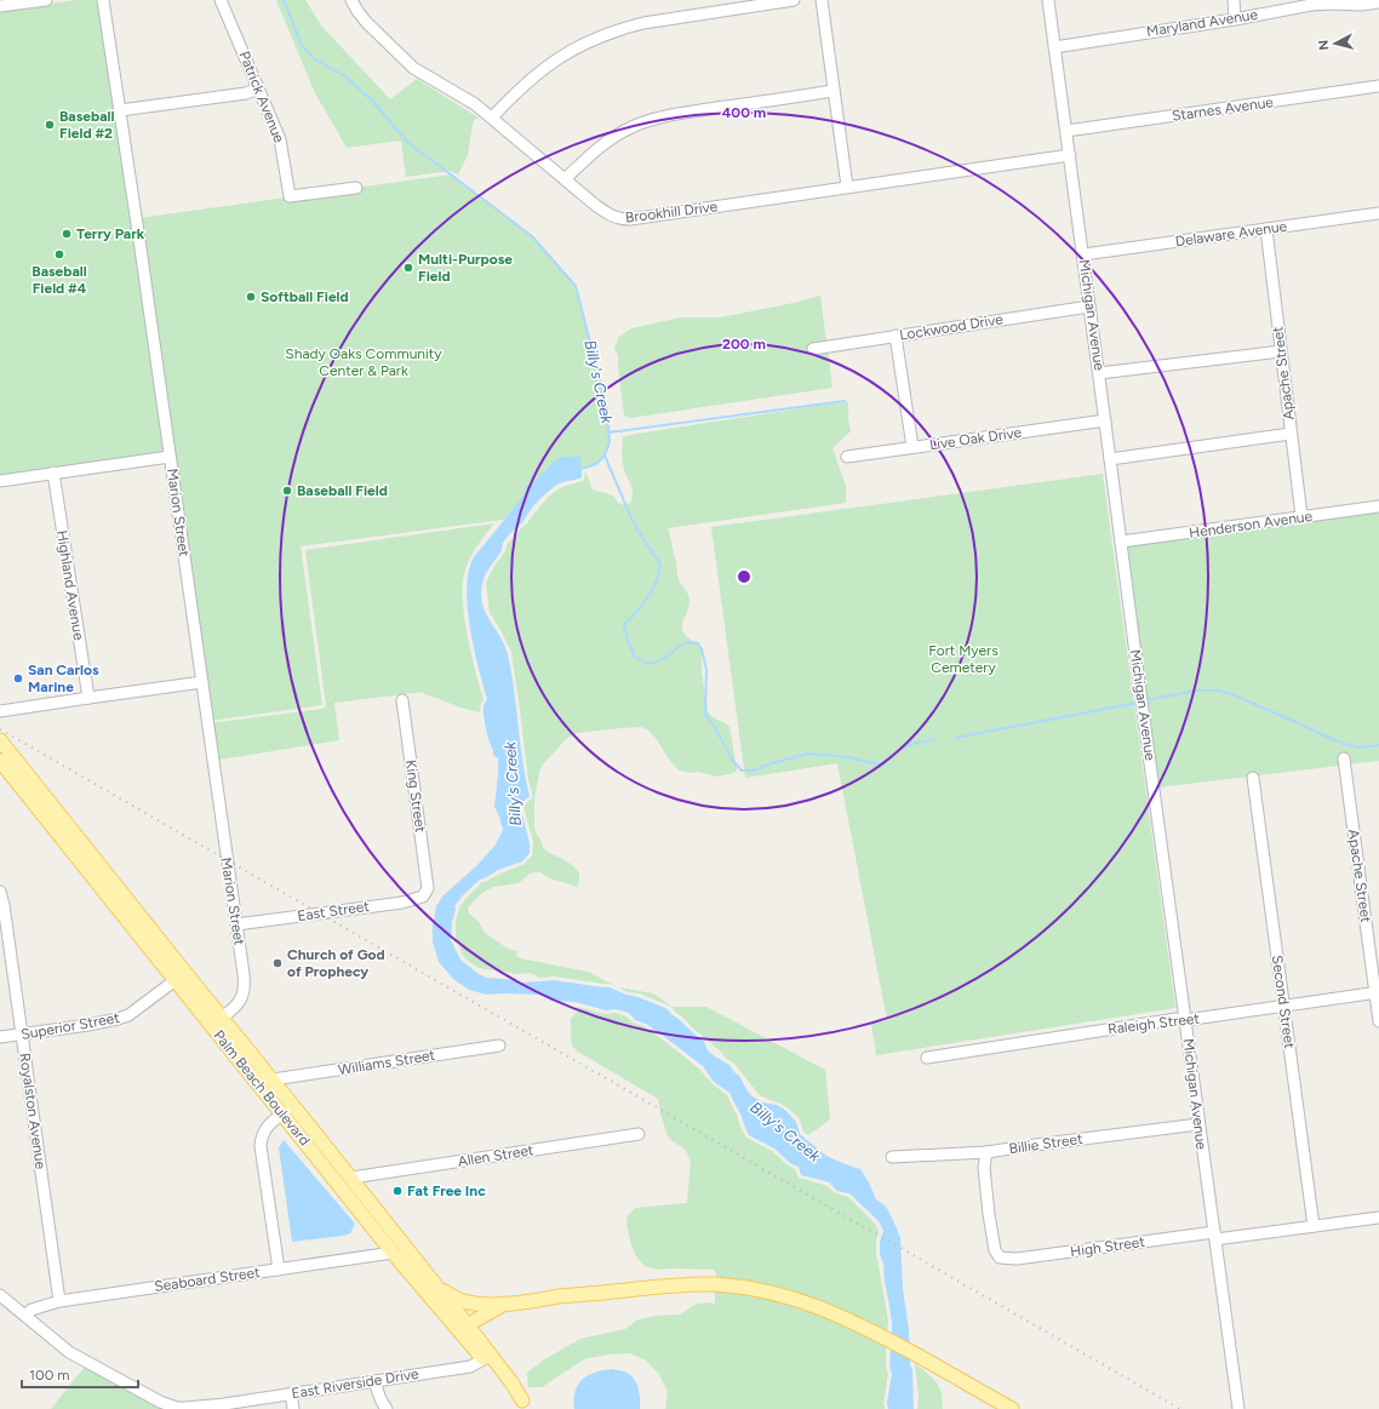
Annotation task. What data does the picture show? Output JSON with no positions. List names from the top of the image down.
{
  "streets": {
    "main road": ["Palm Beach Boulevard"],
    "street": [
      "Maryland Avenue",
      "Patrick Avenue",
      "Starnes Avenue",
      "Brookhill Drive",
      "Delaware Avenue",
      "Michigan Avenue",
      "Lockwood Drive",
      "Apache Street",
      "Live Oak Drive",
      "Marion Street",
      "Henderson Avenue",
      "Highland Avenue",
      "King Street",
      "East Street",
      "Second Street",
      "Raleigh Street",
      "Superior Street",
      "Williams Street",
      "Royalston Avenue",
      "Billie Street",
      "Allen Street",
      "High Street",
      "Seaboard Street",
      "East Riverside Drive"
    ]
  },
  "crossings": [
    ["Maryland Avenue", "Michigan Avenue"],
    ["Starnes Avenue", "Michigan Avenue"],
    ["Brookhill Drive", "Michigan Avenue"],
    ["Delaware Avenue", "Michigan Avenue"],
    ["Delaware Avenue", "Apache Street"],
    ["Michigan Avenue", "Lockwood Drive"],
    ["Michigan Avenue", "Live Oak Drive"],
    ["Michigan Avenue", "Henderson Avenue"],
    ["Michigan Avenue", "Raleigh Street"],
    ["Michigan Avenue", "Billie Street"],
    ["Michigan Avenue", "High Street"],
    ["Apache Street", "Henderson Avenue"],
    ["Apache Street", "Raleigh Street"],
    ["Marion Street", "East Street"],
    ["Marion Street", "Palm Beach Boulevard"],
    ["King Street", "East Street"],
    ["Second Street", "Raleigh Street"],
    ["Second Street", "High Street"],
    ["Superior Street", "Palm Beach Boulevard"],
    ["Superior Street", "Royalston Avenue"],
    ["Williams Street", "Palm Beach Boulevard"],
    ["Palm Beach Boulevard", "Allen Street"],
    ["Palm Beach Boulevard", "Seaboard Street"],
    ["Palm Beach Boulevard", "East Riverside Drive"],
    ["Royalston Avenue", "Seaboard Street"],
    ["Billie Street", "High Street"],
    ["Seaboard Street", "East Riverside Drive"]
  ],
  "water": ["Billy's Creek"],
  "parks": ["Shady Oaks Community Center & Park", "Fort Myers Cemetery"],
  "places": [
    "Baseball Field #2",
    "Terry Park",
    "Baseball Field #4",
    "Multi-Purpose Field",
    "Softball Field",
    "Baseball Field",
    "San Carlos Marine",
    "Church of God of Prophecy",
    "Fat Free Inc"
  ],
  "scale_bar": "100 m",
  "north": "left",
  "rings": ["400 m", "200 m"]
}
